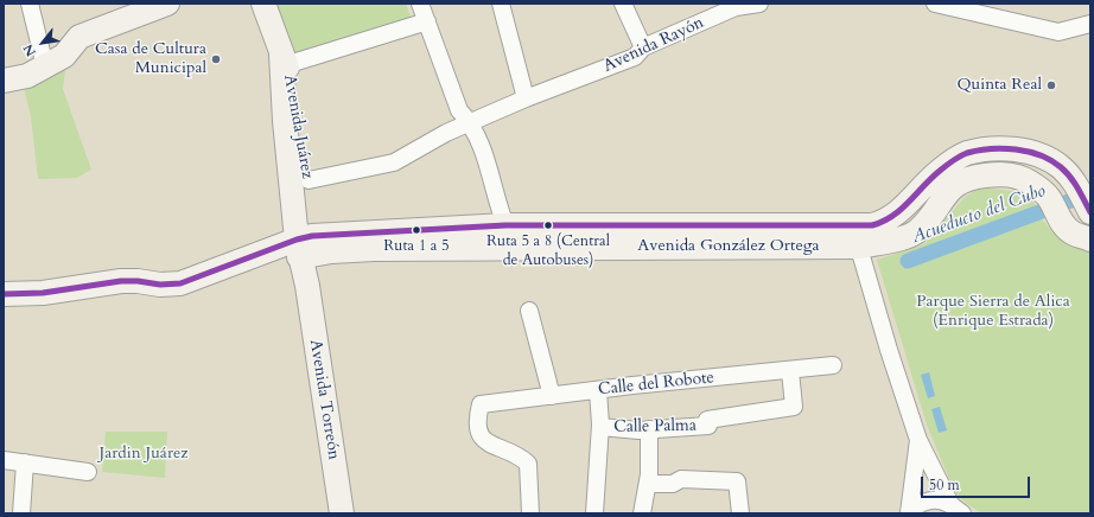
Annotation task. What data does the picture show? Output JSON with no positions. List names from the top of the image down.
{
  "streets": {
    "street": [
      "Avenida Rayón",
      "Avenida Juárez",
      "Avenida González Ortega",
      "Calle del Robote",
      "Avenida Torreón",
      "Calle Palma"
    ]
  },
  "crossings": [
    ["Avenida Rayón", "Avenida Juárez"],
    ["Avenida Juárez", "Avenida González Ortega"],
    ["Avenida Juárez", "Avenida Torreón"],
    ["Avenida González Ortega", "Avenida Torreón"],
    ["Calle del Robote", "Calle Palma"]
  ],
  "water": ["Acueducto del Cubo"],
  "parks": ["Parque Sierra de Alica (Enrique Estrada)", "Jardin Juárez"],
  "places": [
    "Casa de Cultura Municipal",
    "Quinta Real",
    "Ruta 5 a 8 (Central de Autobuses)",
    "Ruta 1 a 5"
  ],
  "scale_bar": "50 m",
  "north": "bottom left"
}
